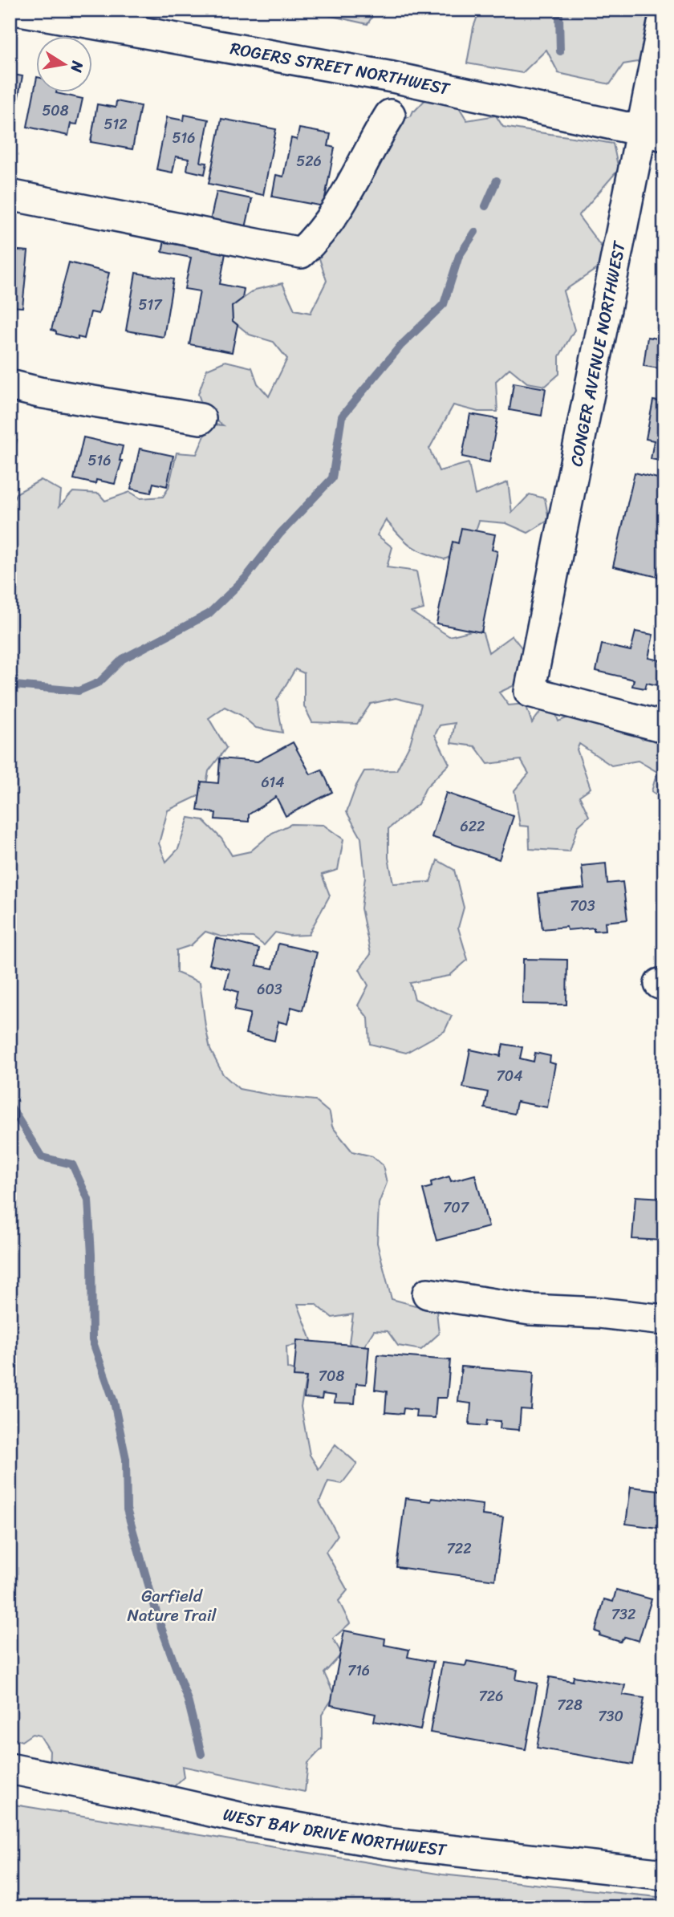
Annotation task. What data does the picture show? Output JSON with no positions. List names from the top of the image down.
{
  "streets": {
    "street": ["ROGERS STREET NORTHWEST", "CONGER AVENUE NORTHWEST", "WEST BAY DRIVE NORTHWEST"]
  },
  "crossings": [
    ["ROGERS STREET NORTHWEST", "CONGER AVENUE NORTHWEST"]
  ],
  "parks": ["Garfield Nature Trail"],
  "house_numbers": [
    "508",
    "512",
    "516",
    "526",
    "517",
    "516",
    "614",
    "622",
    "703",
    "603",
    "704",
    "707",
    "708",
    "722",
    "732",
    "716",
    "726",
    "728",
    "730"
  ],
  "north": "right"
}
